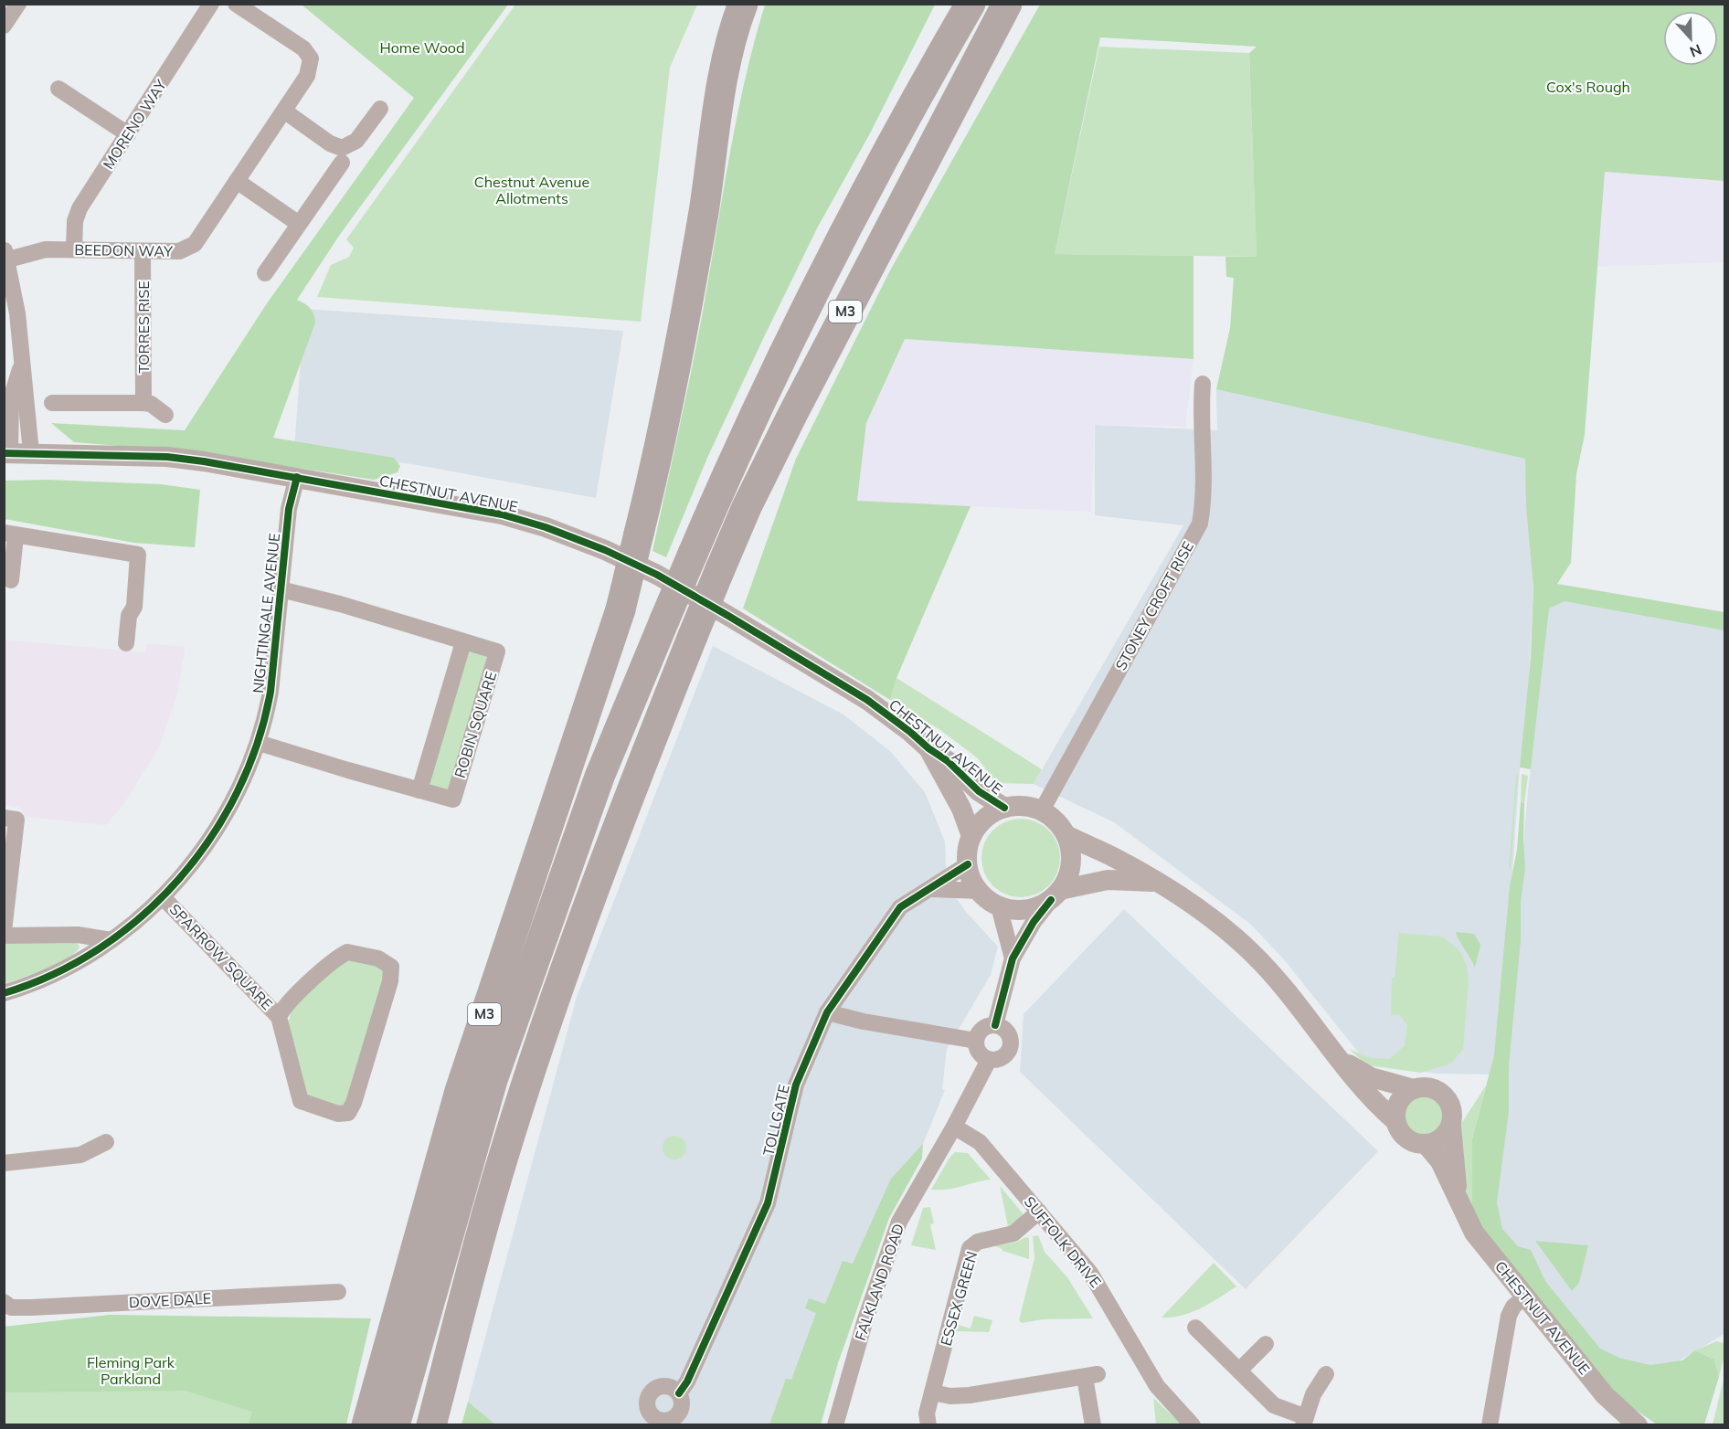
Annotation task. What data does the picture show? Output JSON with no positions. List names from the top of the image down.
{
  "streets": {
    "highway": ["M3"],
    "street": [
      "MORENO WAY",
      "BEEDON WAY",
      "TORRES RISE",
      "CHESTNUT AVENUE",
      "STONEY CROFT RISE",
      "NIGHTINGALE AVENUE",
      "ROBIN SQUARE",
      "SPARROW SQUARE",
      "TOLLGATE",
      "SUFFOLK DRIVE",
      "FALKLAND ROAD",
      "ESSEX GREEN",
      "DOVE DALE"
    ]
  },
  "crossings": [
    ["MORENO WAY", "BEEDON WAY"],
    ["BEEDON WAY", "TORRES RISE"],
    ["CHESTNUT AVENUE", "STONEY CROFT RISE"],
    ["CHESTNUT AVENUE", "NIGHTINGALE AVENUE"],
    ["CHESTNUT AVENUE", "TOLLGATE"],
    ["STONEY CROFT RISE", "TOLLGATE"],
    ["NIGHTINGALE AVENUE", "ROBIN SQUARE"],
    ["NIGHTINGALE AVENUE", "SPARROW SQUARE"],
    ["SUFFOLK DRIVE", "FALKLAND ROAD"],
    ["SUFFOLK DRIVE", "ESSEX GREEN"]
  ],
  "parks": [
    "Home Wood",
    "Cox's Rough",
    "Chestnut Avenue Allotments",
    "Fleming Park Parkland"
  ],
  "north": "bottom"
}
